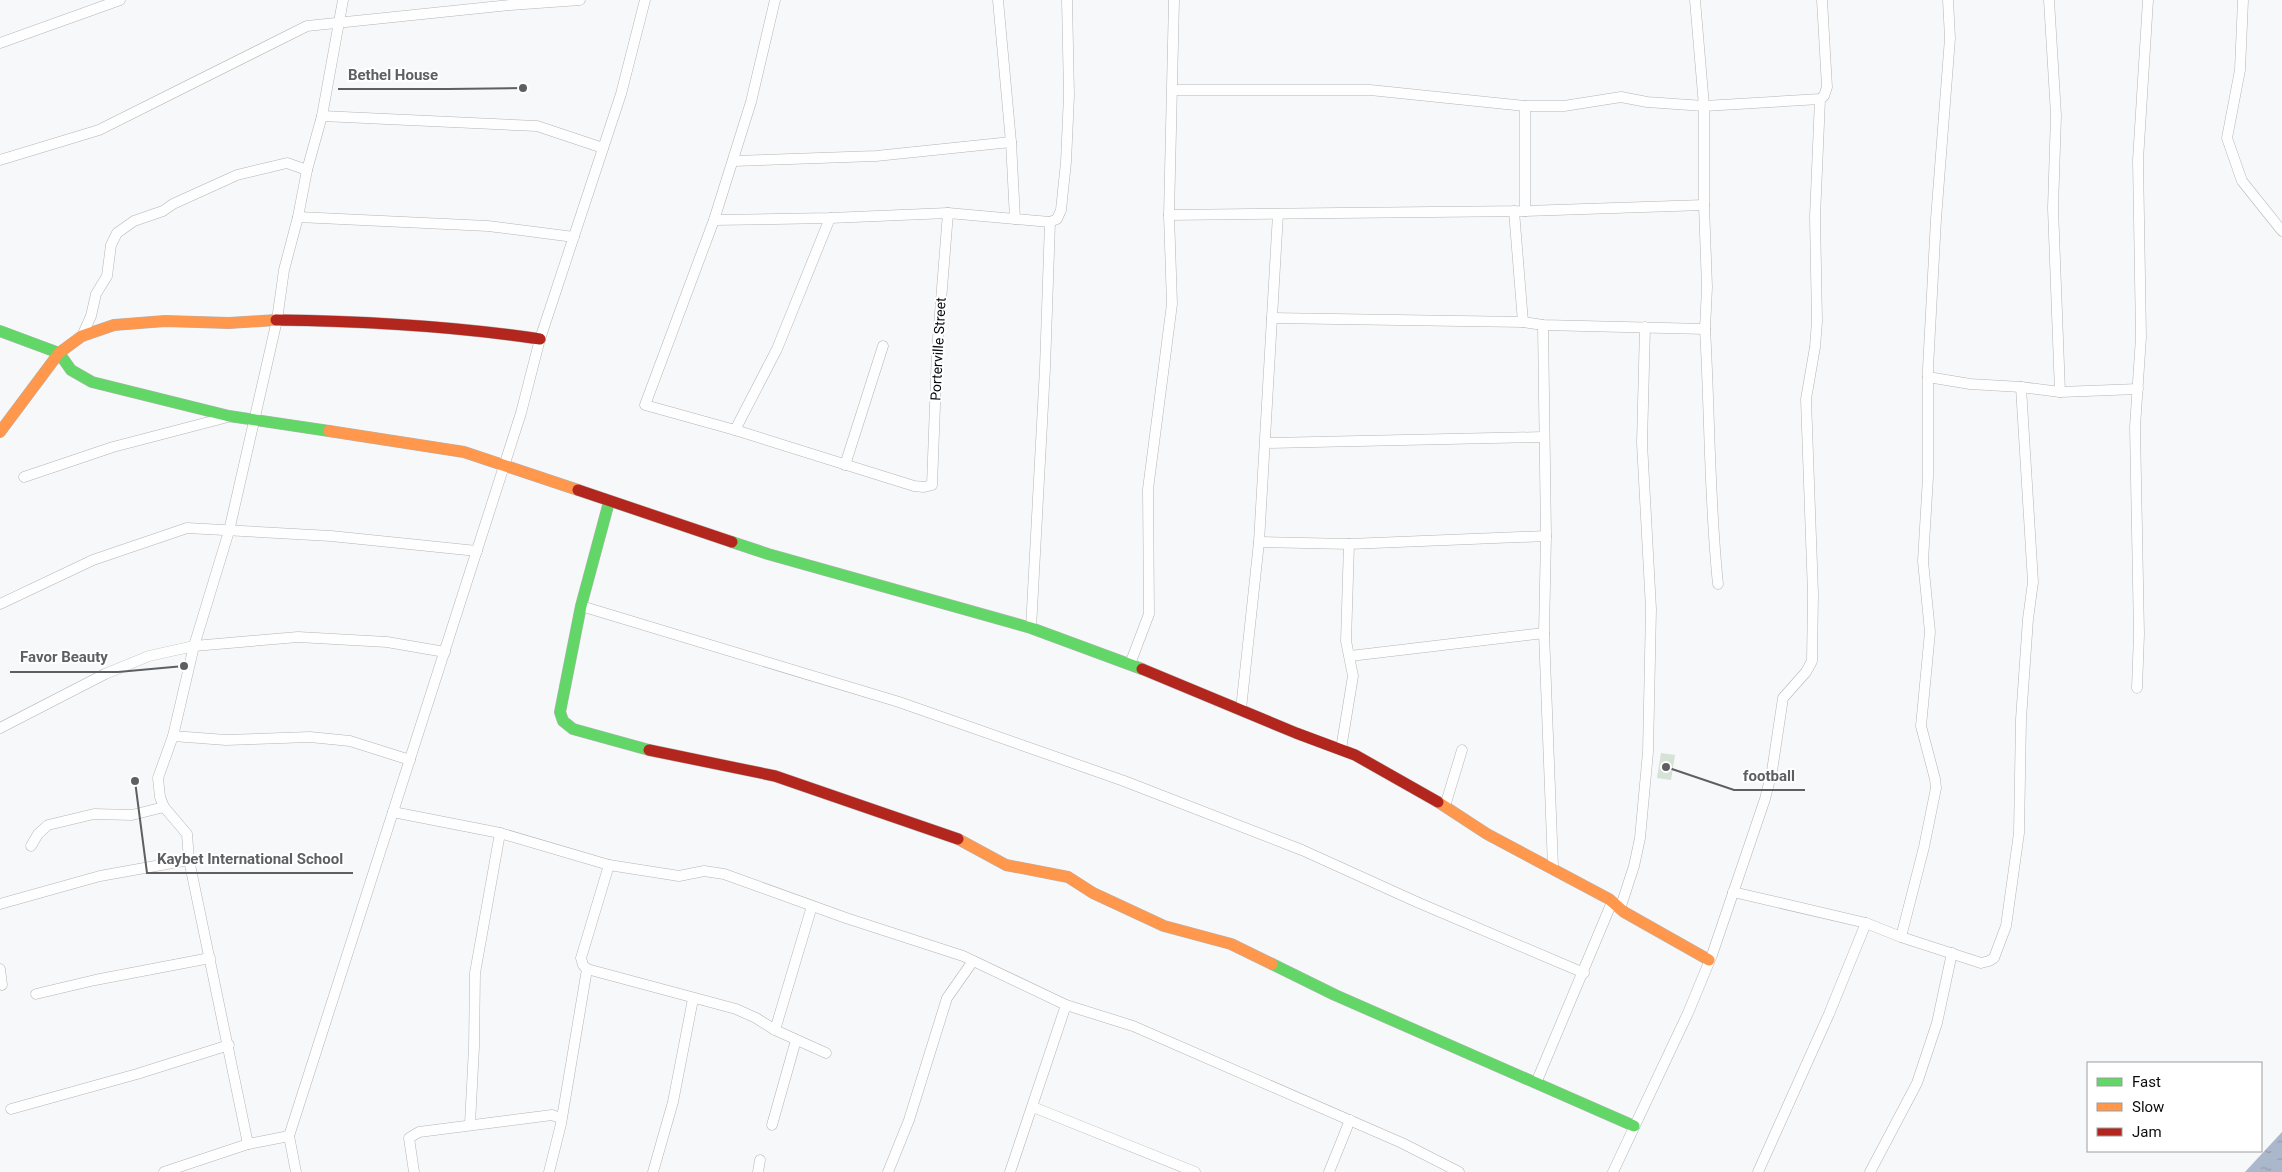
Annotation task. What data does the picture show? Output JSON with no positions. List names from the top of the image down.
{
  "streets": {
    "street": ["Porterville Street"]
  },
  "places": [
    "Bethel House",
    "Favor Beauty",
    "football",
    "Kaybet International School"
  ],
  "legend": ["Fast", "Slow", "Jam"]
}
